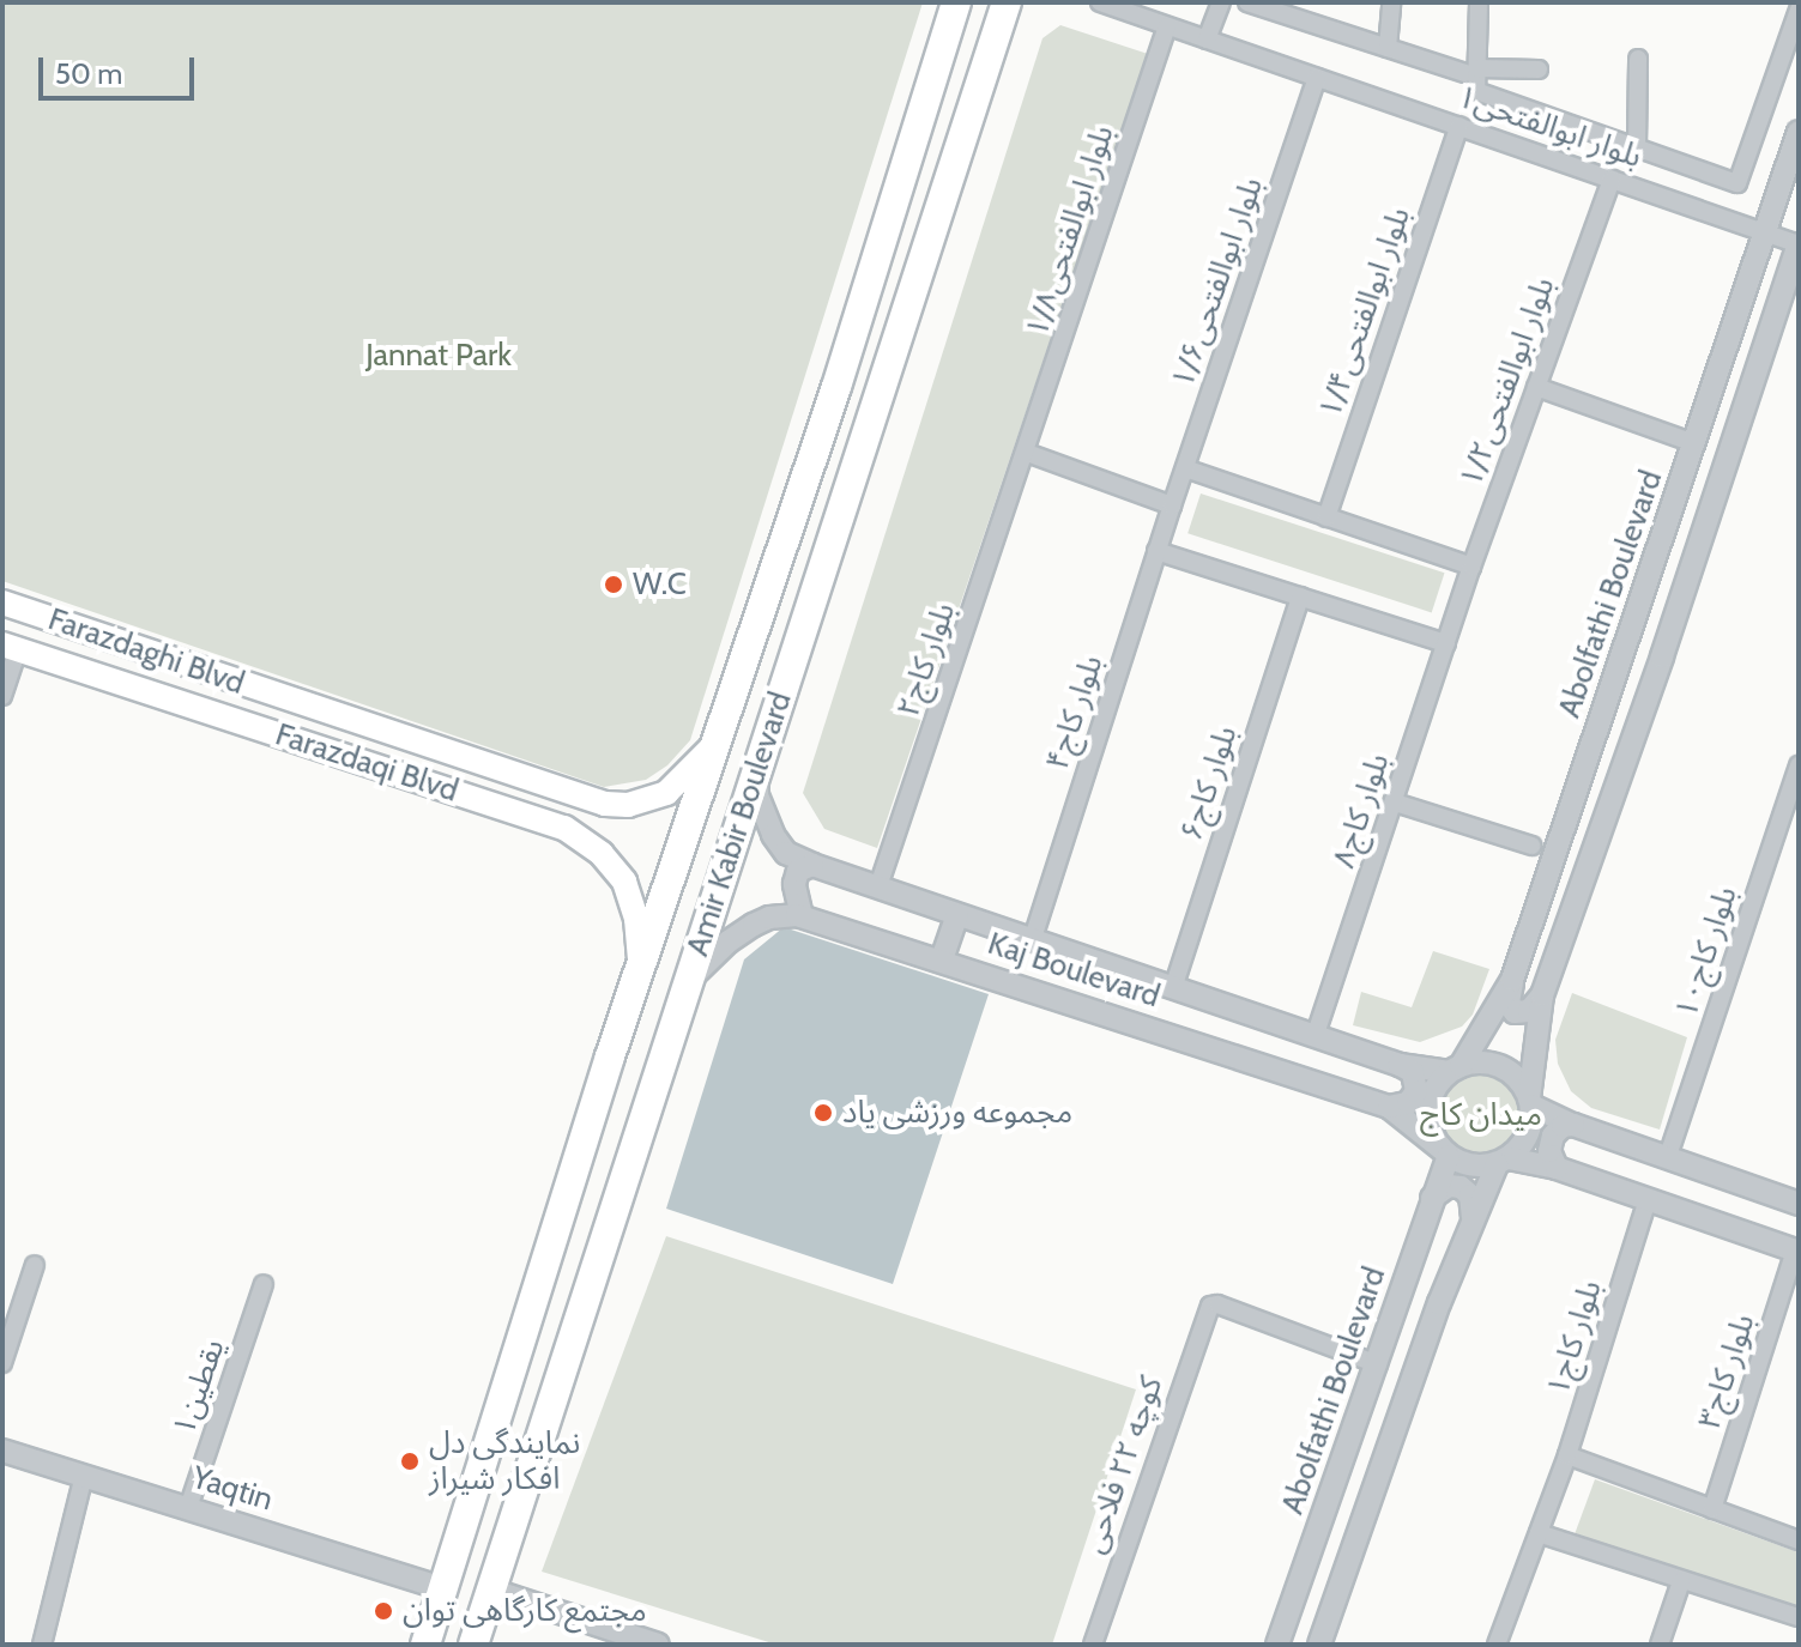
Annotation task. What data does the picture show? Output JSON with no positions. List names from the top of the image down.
{
  "streets": {
    "main road": ["Farazdaghi Blvd", "Farazdaqi Blvd", "Amir Kabir Boulevard"],
    "street": [
      "بلوار ابوالفتحی۱",
      "بلوار ابوالفتحی۱/۸",
      "بلوار ابوالفتحی۱/۶",
      "بلوار ابوالفتحی۱/۴",
      "بلوار ابوالفتحی۱/۲",
      "Abolfathi Boulevard",
      "بلوار کاج۲",
      "بلوار کاج۴",
      "بلوار کاج۶",
      "بلوار کاج۸",
      "بلوار کاج۱۰",
      "Kaj Boulevard",
      "بلوار کاج۱",
      "بلوار کاج۳",
      "یقطین۱",
      "کوچه ۲۲ فلاحی",
      "Yaqtin"
    ]
  },
  "crossings": [
    ["بلوار ابوالفتحی۱", "بلوار ابوالفتحی۱/۸"],
    ["بلوار ابوالفتحی۱", "بلوار ابوالفتحی۱/۶"],
    ["بلوار ابوالفتحی۱", "بلوار ابوالفتحی۱/۴"],
    ["بلوار ابوالفتحی۱", "بلوار ابوالفتحی۱/۲"],
    ["بلوار ابوالفتحی۱", "Abolfathi Boulevard"],
    ["بلوار ابوالفتحی۱/۸", "بلوار کاج۲"],
    ["بلوار ابوالفتحی۱/۶", "بلوار کاج۴"],
    ["بلوار ابوالفتحی۱/۲", "بلوار کاج۸"],
    ["Abolfathi Boulevard", "Kaj Boulevard"],
    ["Abolfathi Boulevard", "کوچه ۲۲ فلاحی"],
    ["Farazdaghi Blvd", "Amir Kabir Boulevard"],
    ["بلوار کاج۲", "Kaj Boulevard"],
    ["بلوار کاج۴", "Kaj Boulevard"],
    ["Farazdaqi Blvd", "Amir Kabir Boulevard"],
    ["بلوار کاج۶", "Kaj Boulevard"],
    ["بلوار کاج۸", "Kaj Boulevard"],
    ["Amir Kabir Boulevard", "Kaj Boulevard"],
    ["Amir Kabir Boulevard", "Yaqtin"],
    ["یقطین۱", "Yaqtin"]
  ],
  "parks": ["Jannat Park", "میدان کاج"],
  "places": [
    "W.C",
    "مجموعه ورزشی یاد",
    "نمایندگی دل افکار شیراز",
    "مجتمع کارگاهی توان"
  ],
  "scale_bar": "50 m"
}
